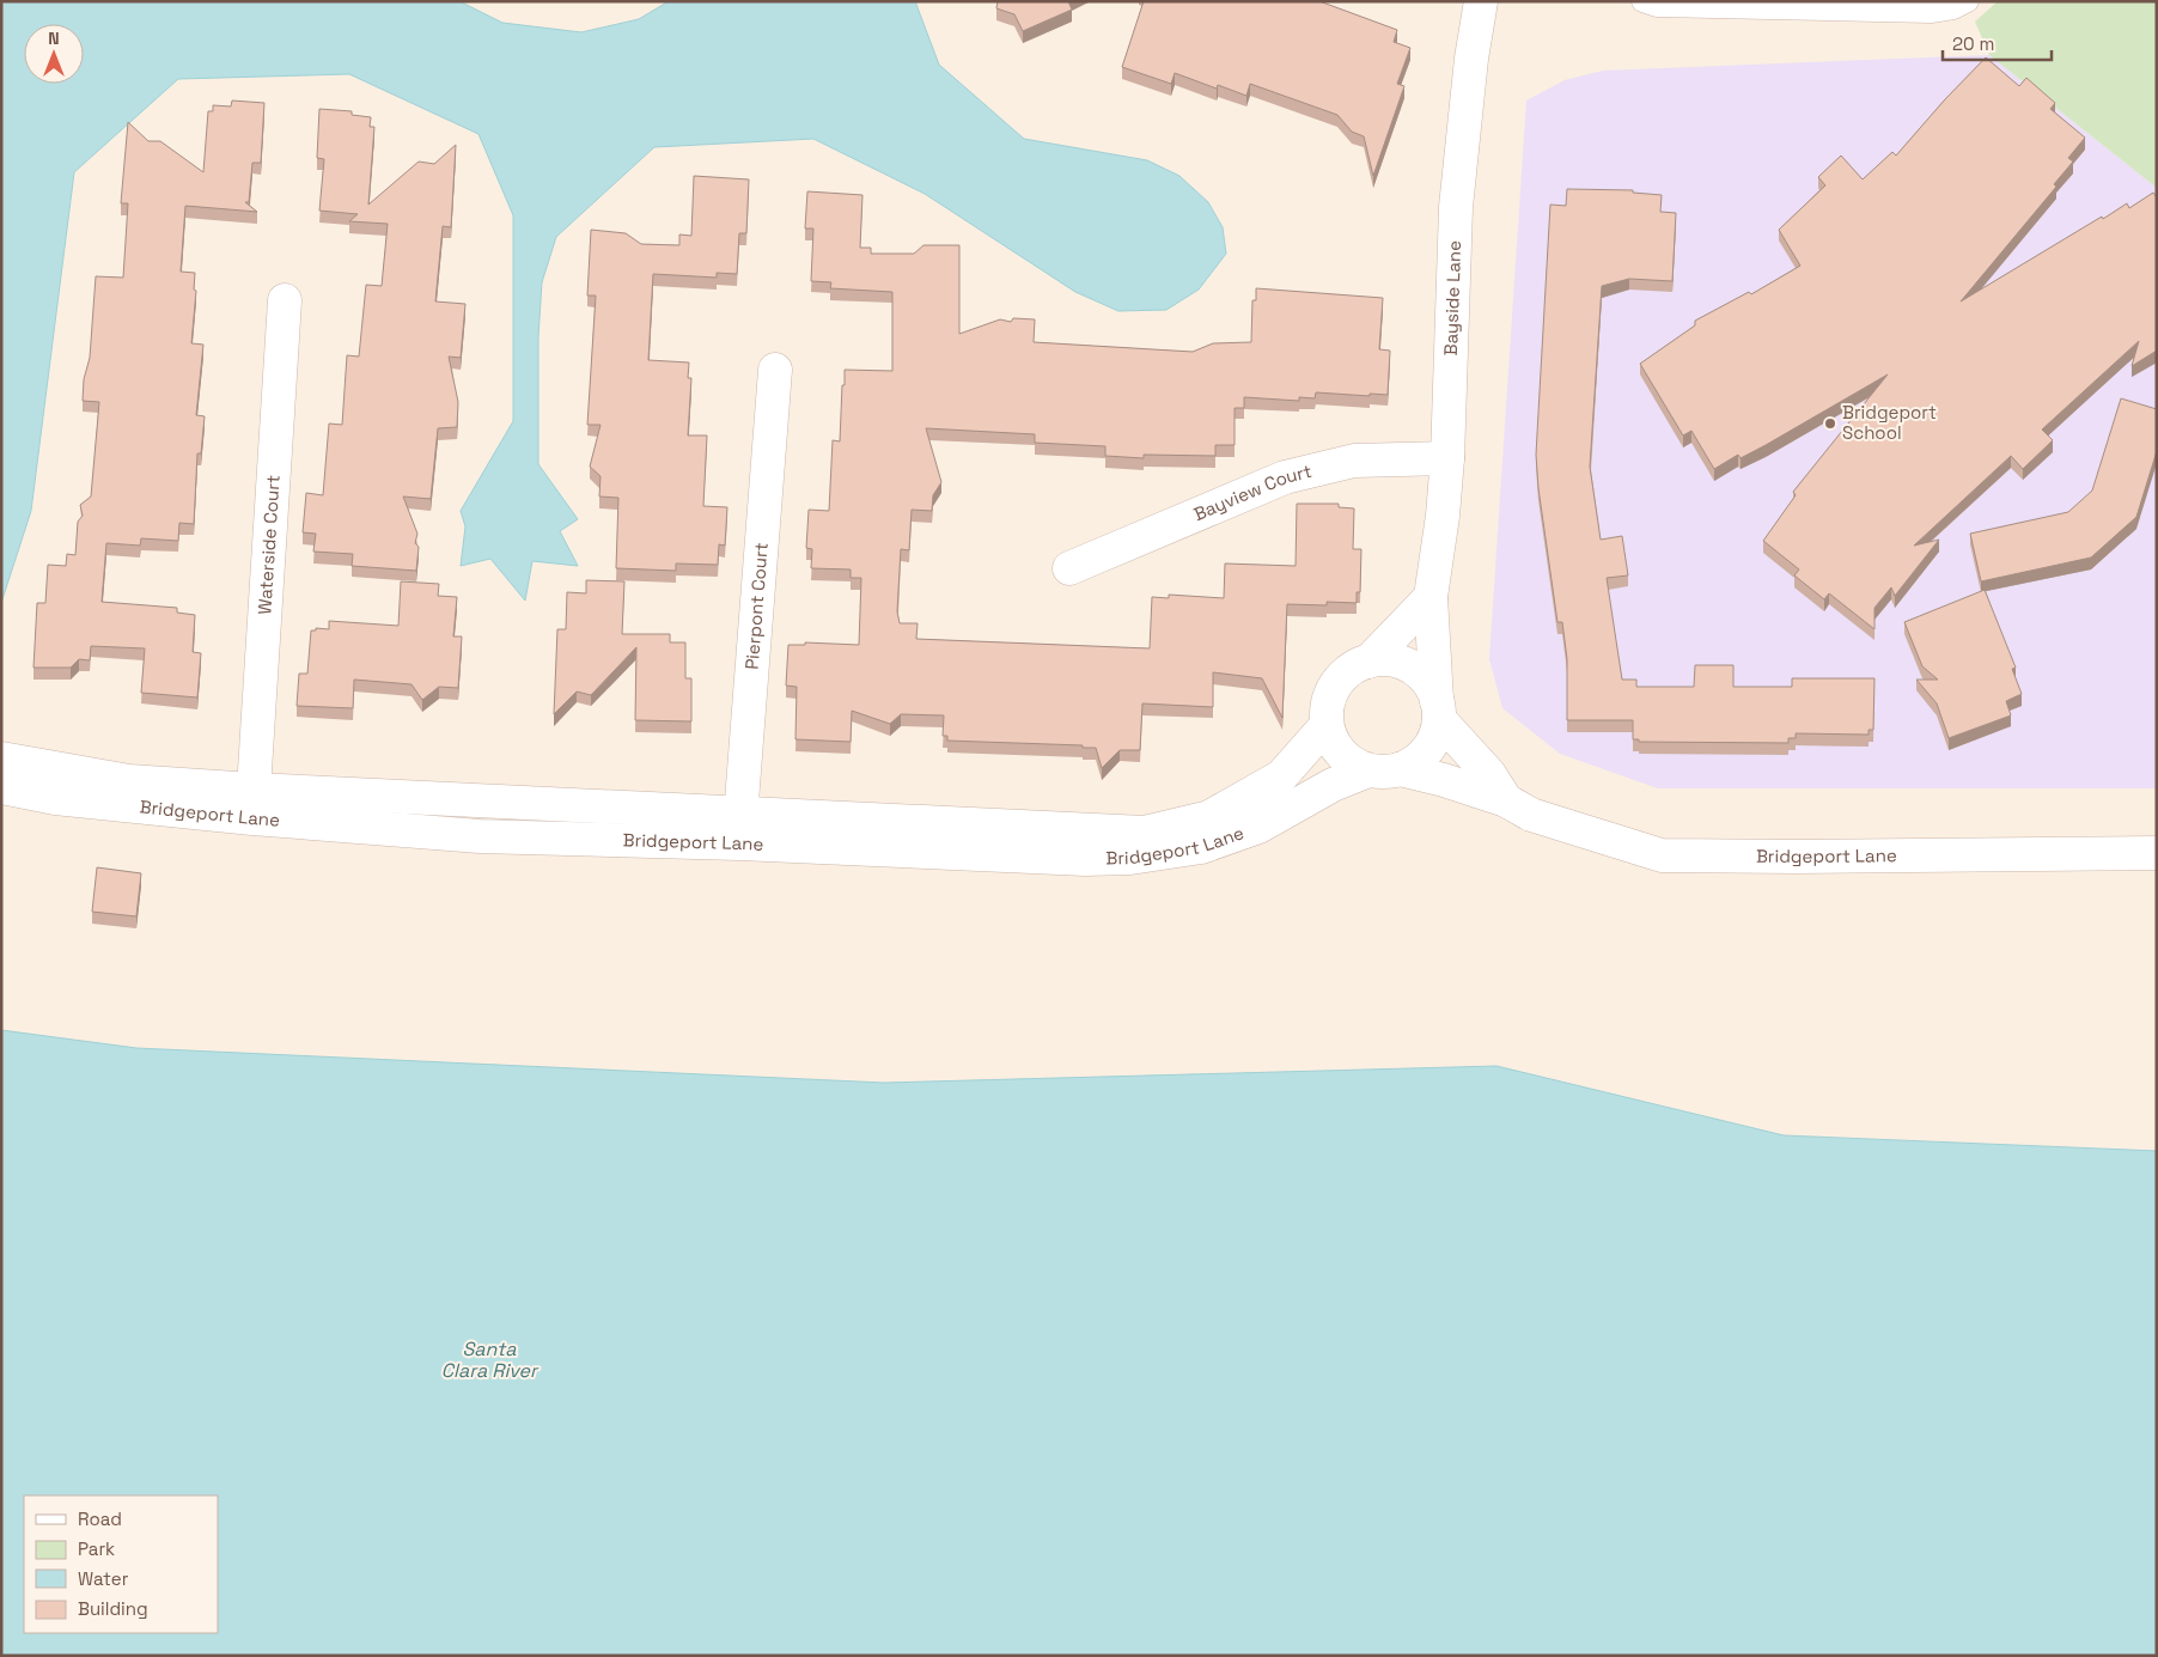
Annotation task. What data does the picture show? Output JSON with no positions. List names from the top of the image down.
{
  "streets": {
    "street": [
      "Bayside Lane",
      "Bayview Court",
      "Waterside Court",
      "Pierpont Court",
      "Bridgeport Lane"
    ]
  },
  "crossings": [
    ["Bayside Lane", "Bayview Court"],
    ["Bayside Lane", "Bridgeport Lane"],
    ["Waterside Court", "Bridgeport Lane"],
    ["Pierpont Court", "Bridgeport Lane"]
  ],
  "water": ["Santa Clara River"],
  "places": ["Bridgeport School"],
  "legend": [
    "Road",
    "Park",
    "Water",
    "Building"
  ],
  "scale_bar": "20 m",
  "north": "top"
}
